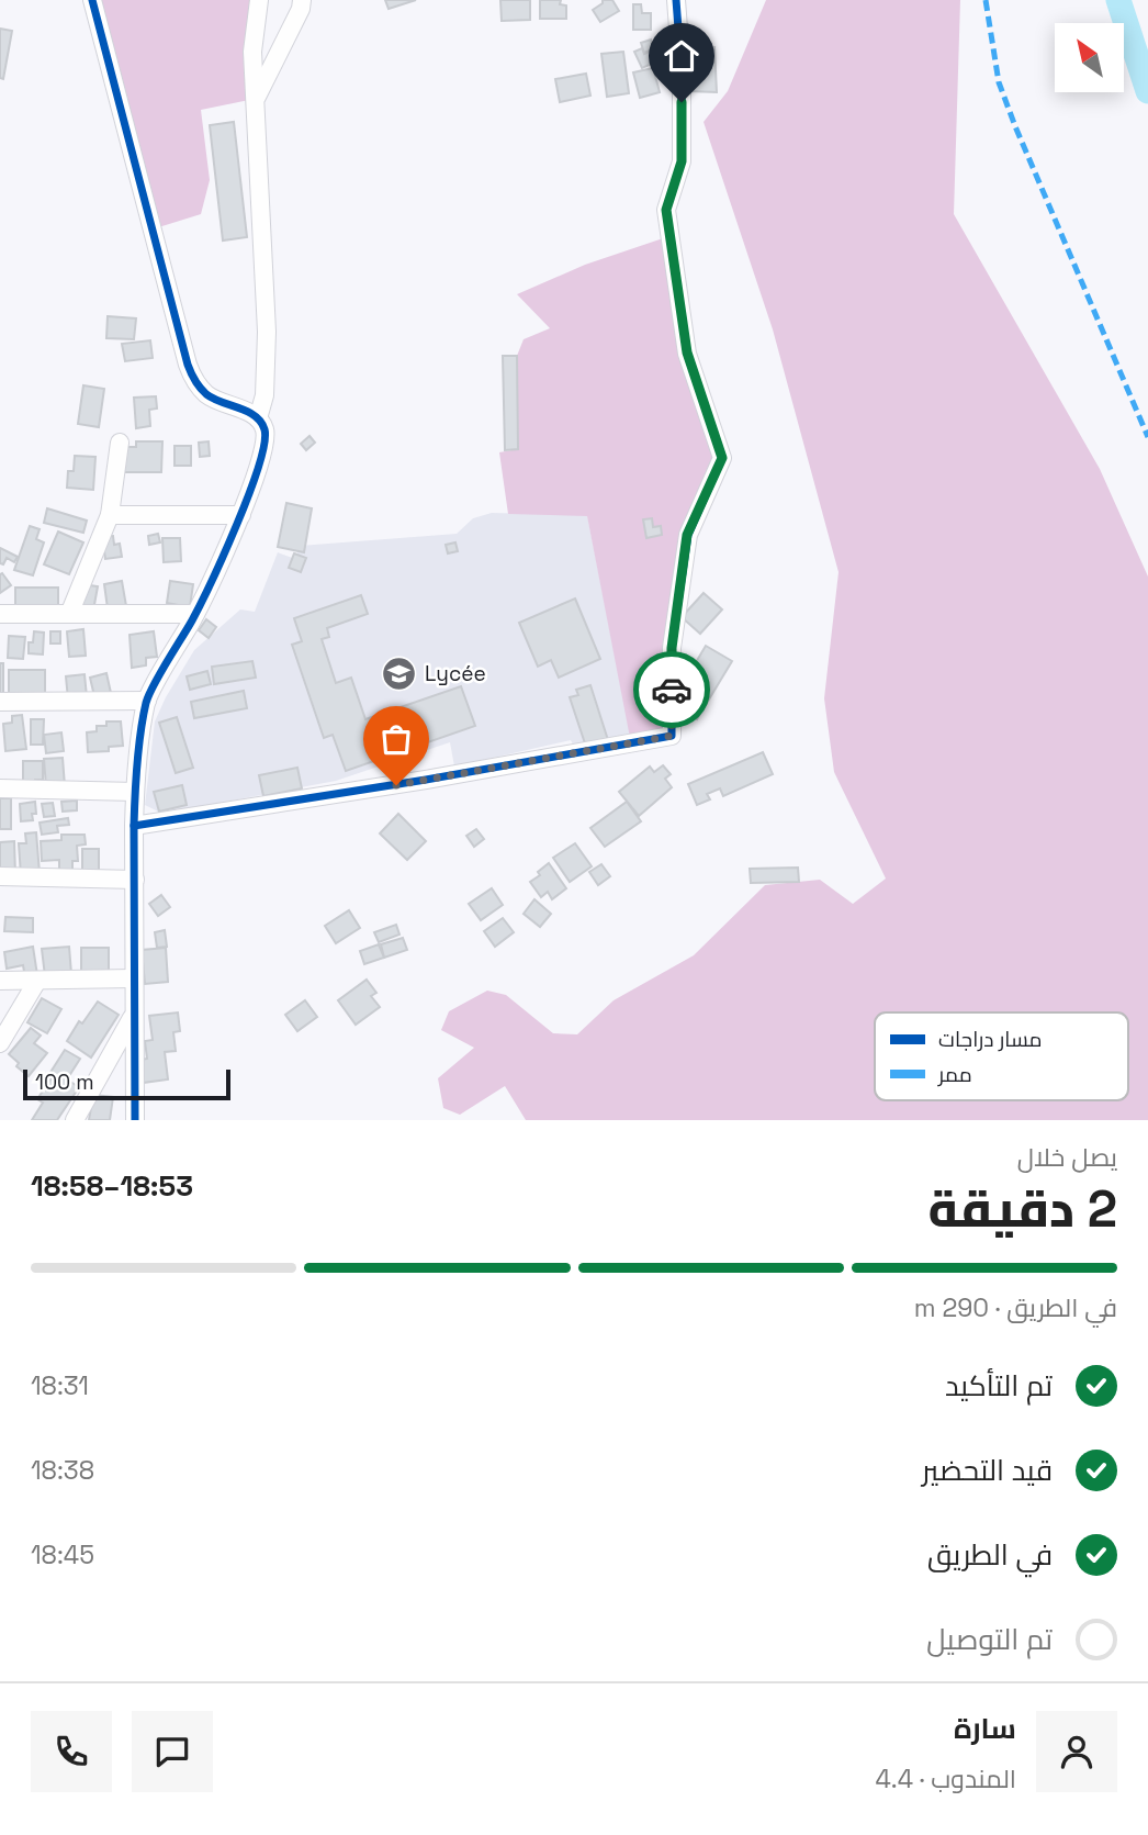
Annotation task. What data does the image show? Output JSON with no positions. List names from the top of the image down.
{
  "places": {
    "school or university": ["Lycée"]
  },
  "legend": ["مسار دراجات", "ممر"],
  "scale_bar": "100 m",
  "north": "top left",
  "page": {
    "scale": "100 m",
    "heading": ["2 دقيقة", "يصل خلال", "18:53–18:58"],
    "panel": ["سارة", "المندوب · 4.4"],
    "bar": "في الطريق · 290 m",
    "list": [
      ["تم التأكيد", "18:31"],
      ["قيد التحضير", "18:38"],
      ["في الطريق", "18:45"],
      "تم التوصيل"
    ]
  }
}
